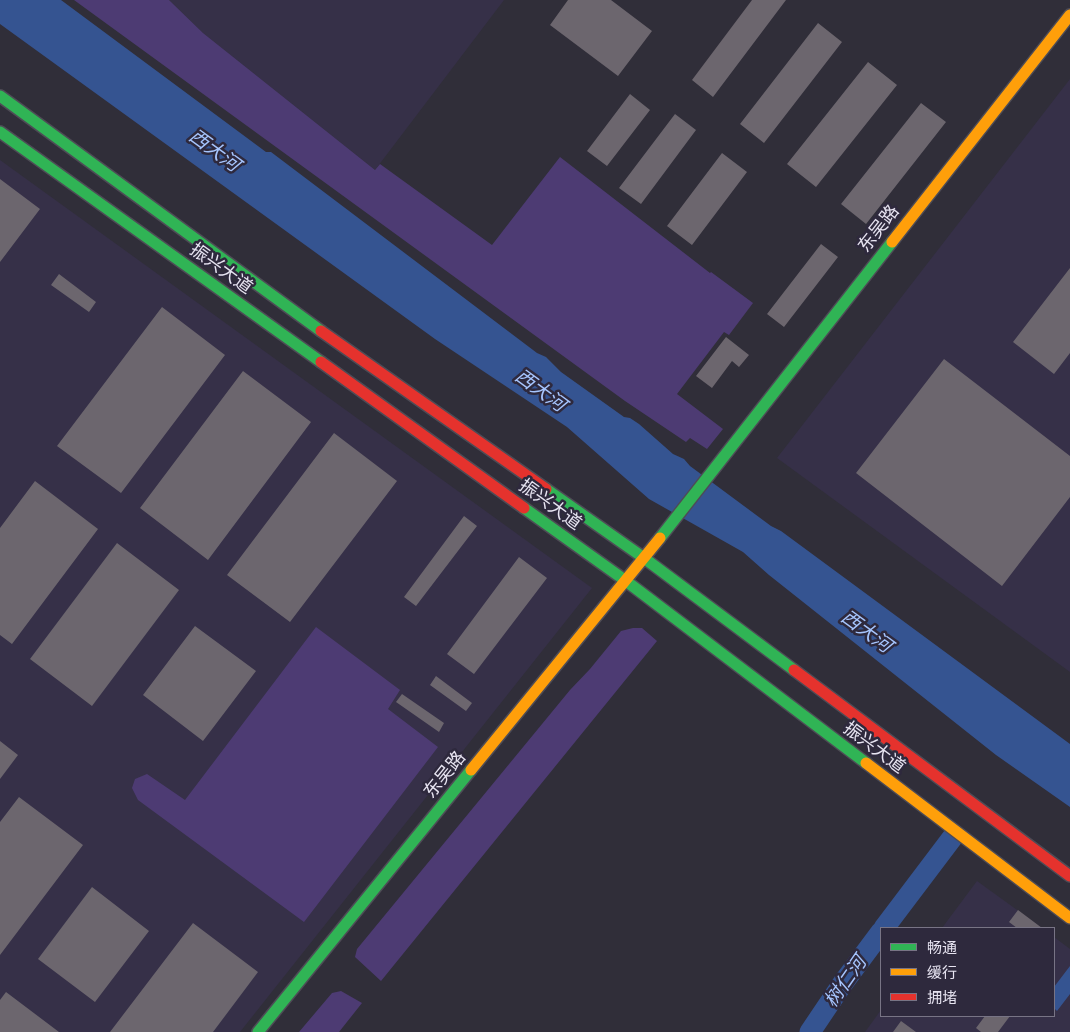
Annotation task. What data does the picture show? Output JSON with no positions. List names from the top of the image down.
{
  "streets": {
    "main road": ["东吴路", "振兴大道"]
  },
  "crossings": [
    ["东吴路", "振兴大道"]
  ],
  "water": ["西大河", "树仁河"],
  "legend": ["畅通", "缓行", "拥堵"]
}
